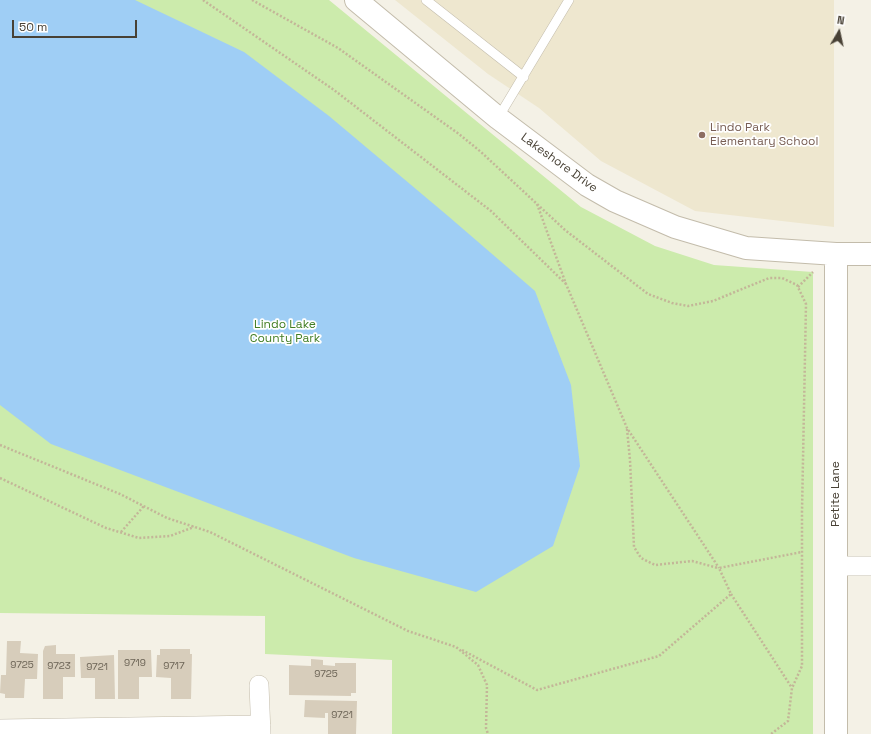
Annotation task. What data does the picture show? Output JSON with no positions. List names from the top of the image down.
{
  "streets": {
    "street": ["Lakeshore Drive", "Petite Lane"]
  },
  "crossings": [
    ["Lakeshore Drive", "Petite Lane"]
  ],
  "parks": ["Lindo Lake County Park"],
  "places": ["Lindo Park Elementary School"],
  "house_numbers": [
    "9719",
    "9725",
    "9723",
    "9717",
    "9721",
    "9725",
    "9721"
  ],
  "scale_bar": "50 m",
  "north": "top"
}
